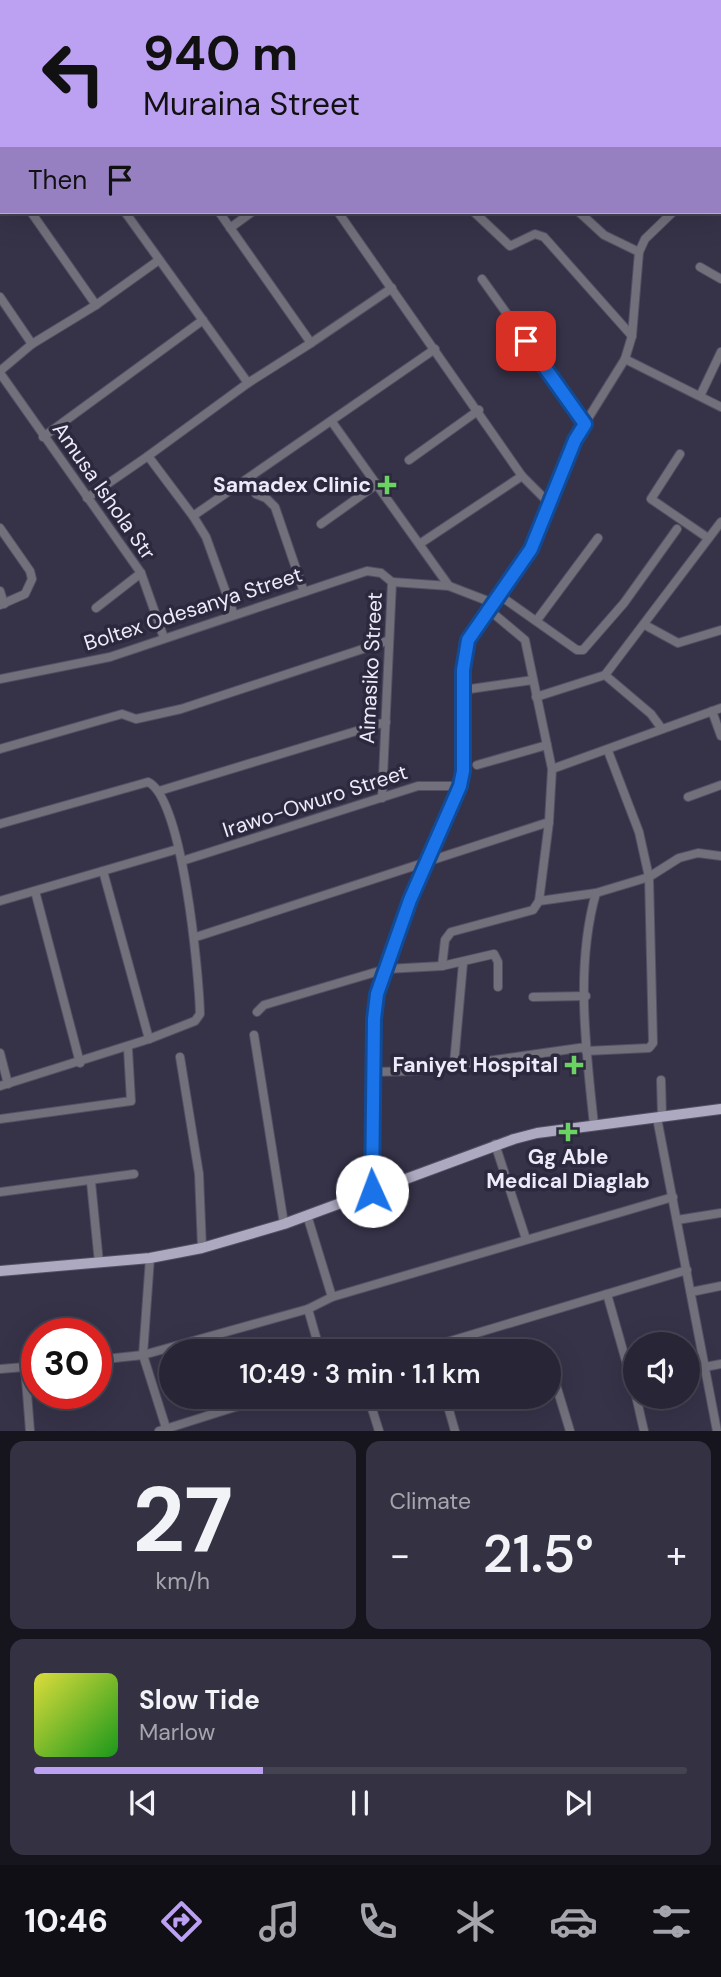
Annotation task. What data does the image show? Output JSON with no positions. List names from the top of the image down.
{
  "streets": {
    "street": [
      "Amusa Ishola Str",
      "Boltex Odesanya Street",
      "Aimasiko Street",
      "Irawo-Owuro Street"
    ]
  },
  "crossings": [
    ["Amusa Ishola Str", "Boltex Odesanya Street"],
    ["Boltex Odesanya Street", "Aimasiko Street"],
    ["Aimasiko Street", "Irawo-Owuro Street"]
  ],
  "places": {
    "health": ["Samadex Clinic", "Faniyet Hospital", "Gg Able Medical Diaglab"]
  },
  "page": {
    "turn": ["940 m", "Muraina Street"],
    "then": "Then",
    "limit": "30",
    "trip": "10:49 · 3 min · 1.1 km",
    "tile": [
      ["27", "km/h"],
      "Climate"
    ],
    "heat": ["−", "21.5°", "+"],
    "song": ["Slow Tide", "Marlow"],
    "tabs": "10:46"
  }
}
